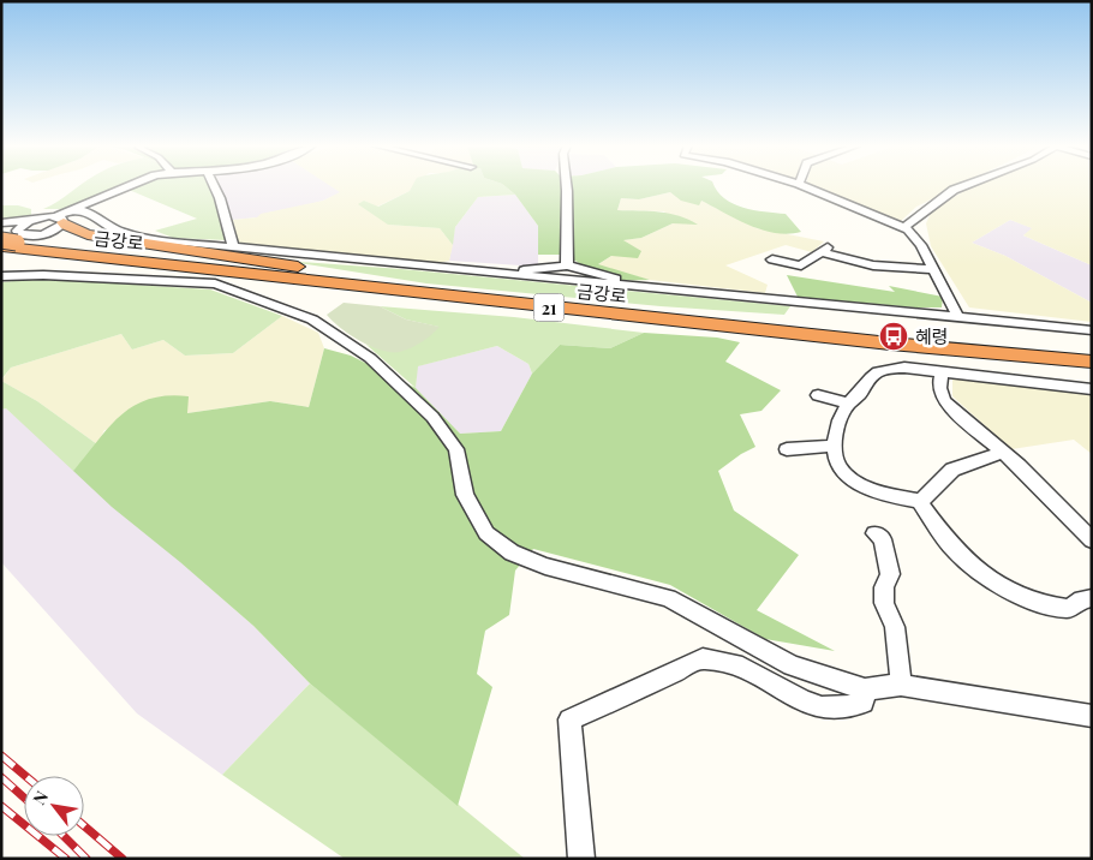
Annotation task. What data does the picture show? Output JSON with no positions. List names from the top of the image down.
{
  "streets": {
    "highway": ["금강로", "21"]
  },
  "places": {
    "bus stop": ["혜령"]
  },
  "north": "top left"
}
